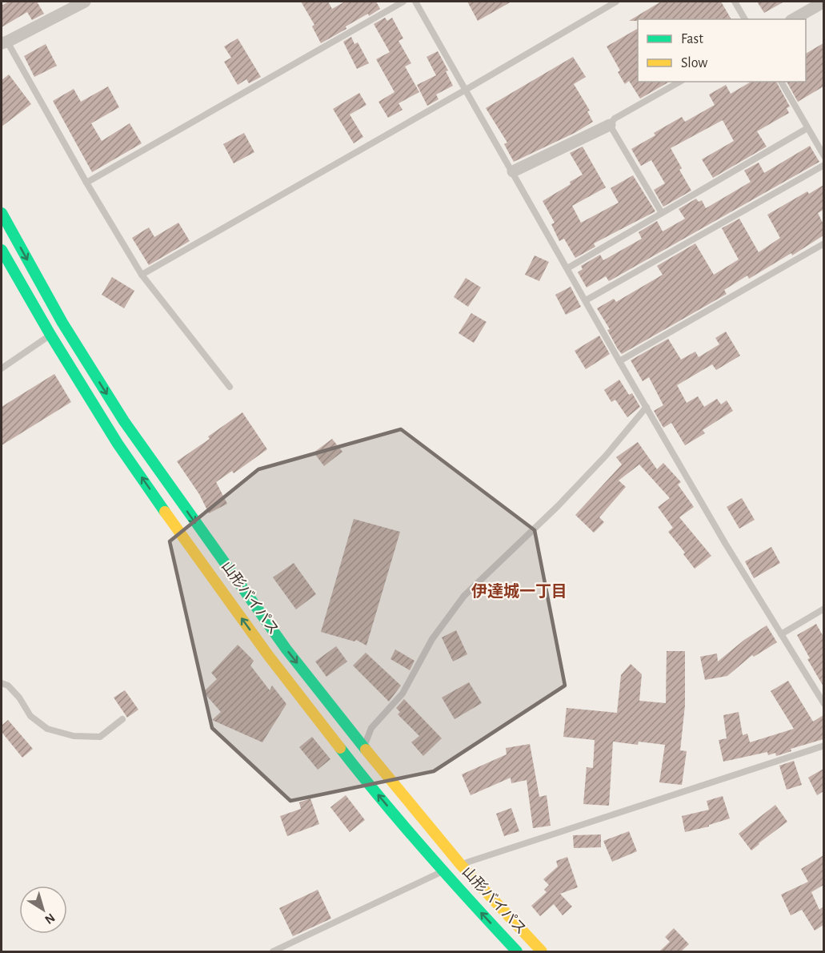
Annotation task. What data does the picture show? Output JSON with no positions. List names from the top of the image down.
{
  "streets": {
    "highway": ["山形バイパス"]
  },
  "districts": ["伊達城一丁目"],
  "legend": ["Fast", "Slow"],
  "north": "bottom right"
}
